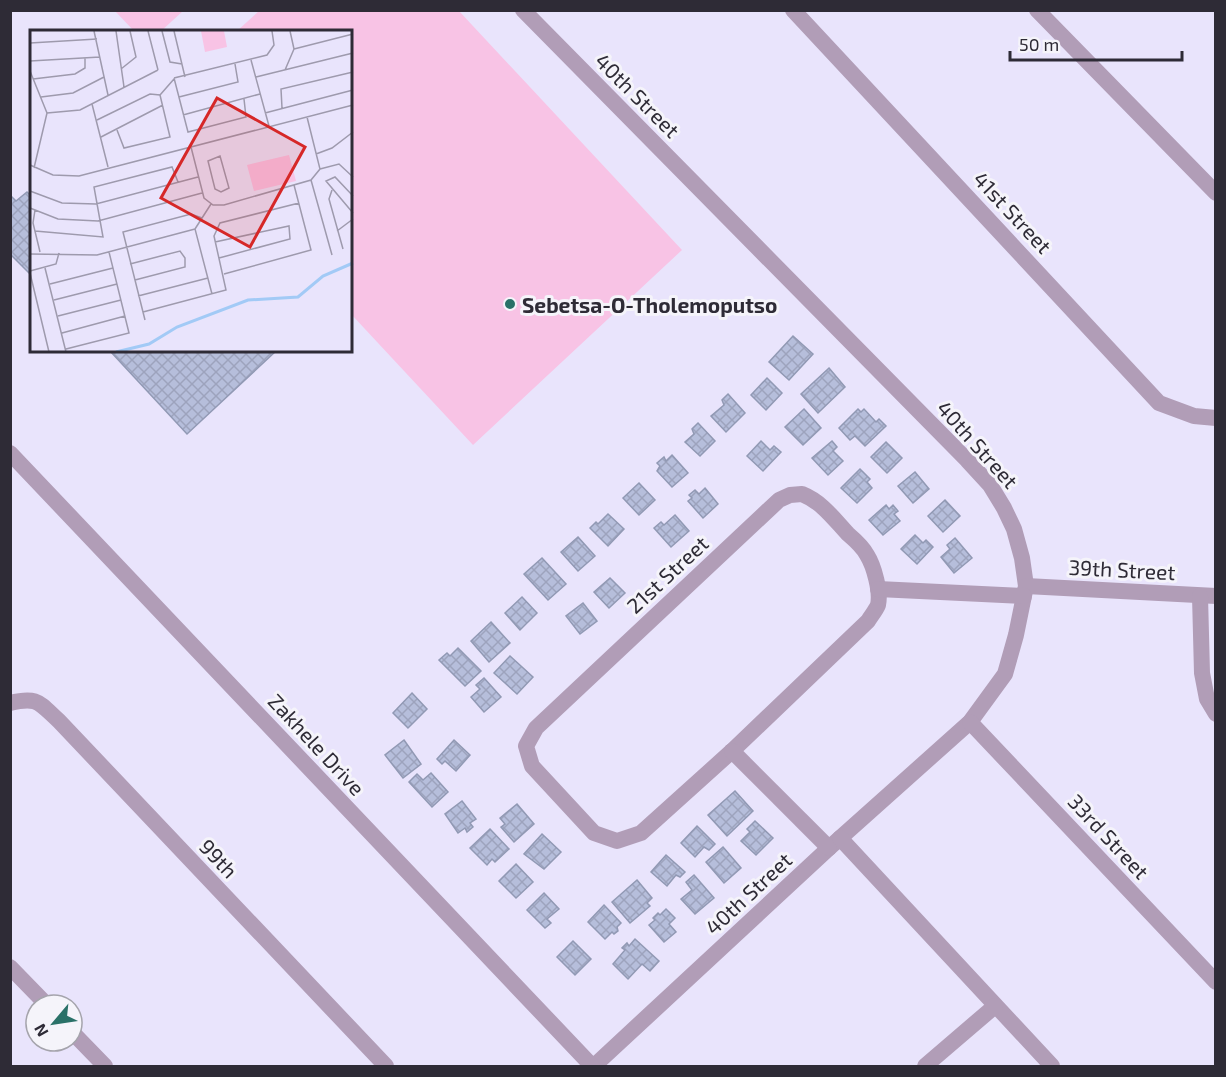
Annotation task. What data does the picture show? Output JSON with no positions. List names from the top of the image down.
{
  "streets": {
    "street": [
      "40th Street",
      "41st Street",
      "39th Street",
      "21st Street",
      "Zakhele Drive",
      "33rd Street",
      "99th"
    ]
  },
  "crossings": [
    ["40th Street", "39th Street"],
    ["40th Street", "Zakhele Drive"],
    ["40th Street", "33rd Street"],
    ["39th Street", "21st Street"]
  ],
  "places": ["Sebetsa-O-Tholemoputso"],
  "scale_bar": "50 m",
  "north": "bottom left"
}
